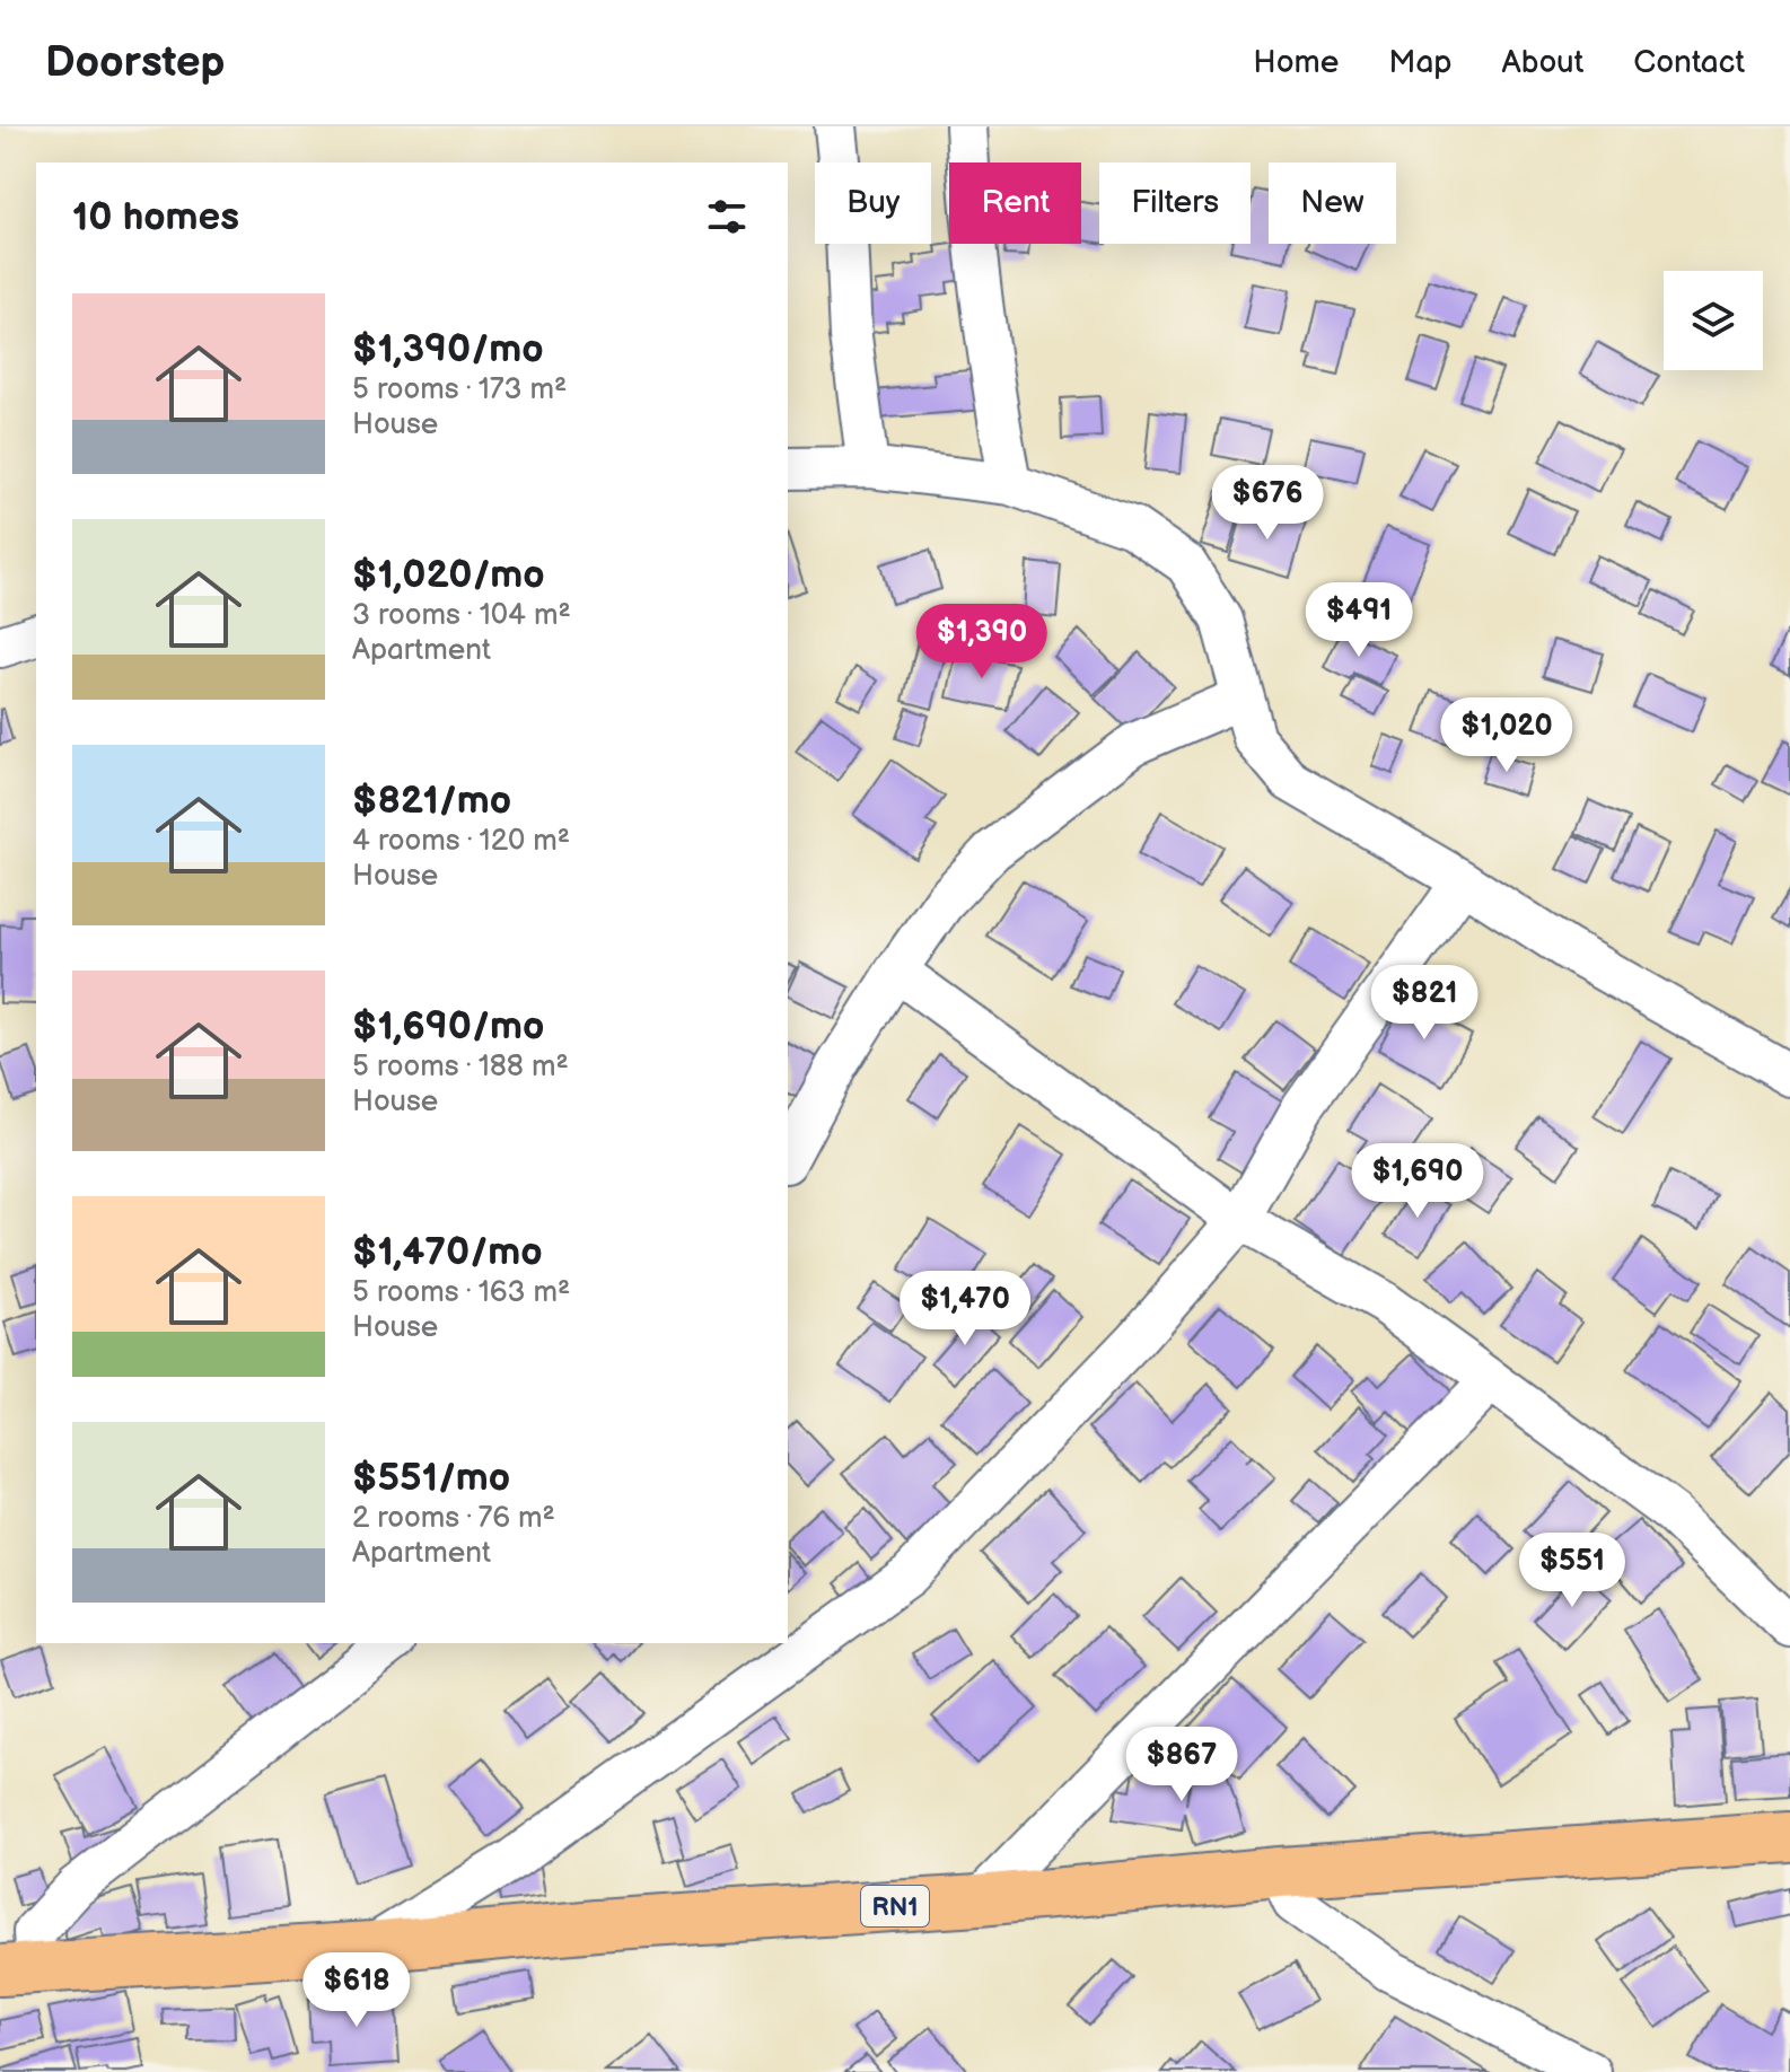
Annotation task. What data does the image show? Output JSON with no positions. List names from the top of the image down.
{
  "streets": {
    "highway": ["RN1"]
  },
  "page": {
    "header": "Doorstep",
    "nav": [
      "Home",
      "Map",
      "About",
      "Contact"
    ],
    "chip": [
      "Buy",
      "Rent",
      "Filters",
      "New"
    ],
    "heading": "10 homes",
    "list": [
      {
        "name": "$1,390/mo",
        "note": "5 rooms · 173 m² · House"
      },
      {
        "name": "$1,020/mo",
        "note": "3 rooms · 104 m² · Apartment"
      },
      {
        "name": "$821/mo",
        "note": "4 rooms · 120 m² · House"
      },
      {
        "name": "$1,690/mo",
        "note": "5 rooms · 188 m² · House"
      },
      {
        "name": "$1,470/mo",
        "note": "5 rooms · 163 m² · House"
      },
      {
        "name": "$551/mo",
        "note": "2 rooms · 76 m² · Apartment"
      }
    ],
    "price": [
      "$676",
      "$491",
      "$1,390",
      "$1,020",
      "$821",
      "$1,690",
      "$1,470",
      "$551",
      "$867",
      "$618"
    ]
  }
}
